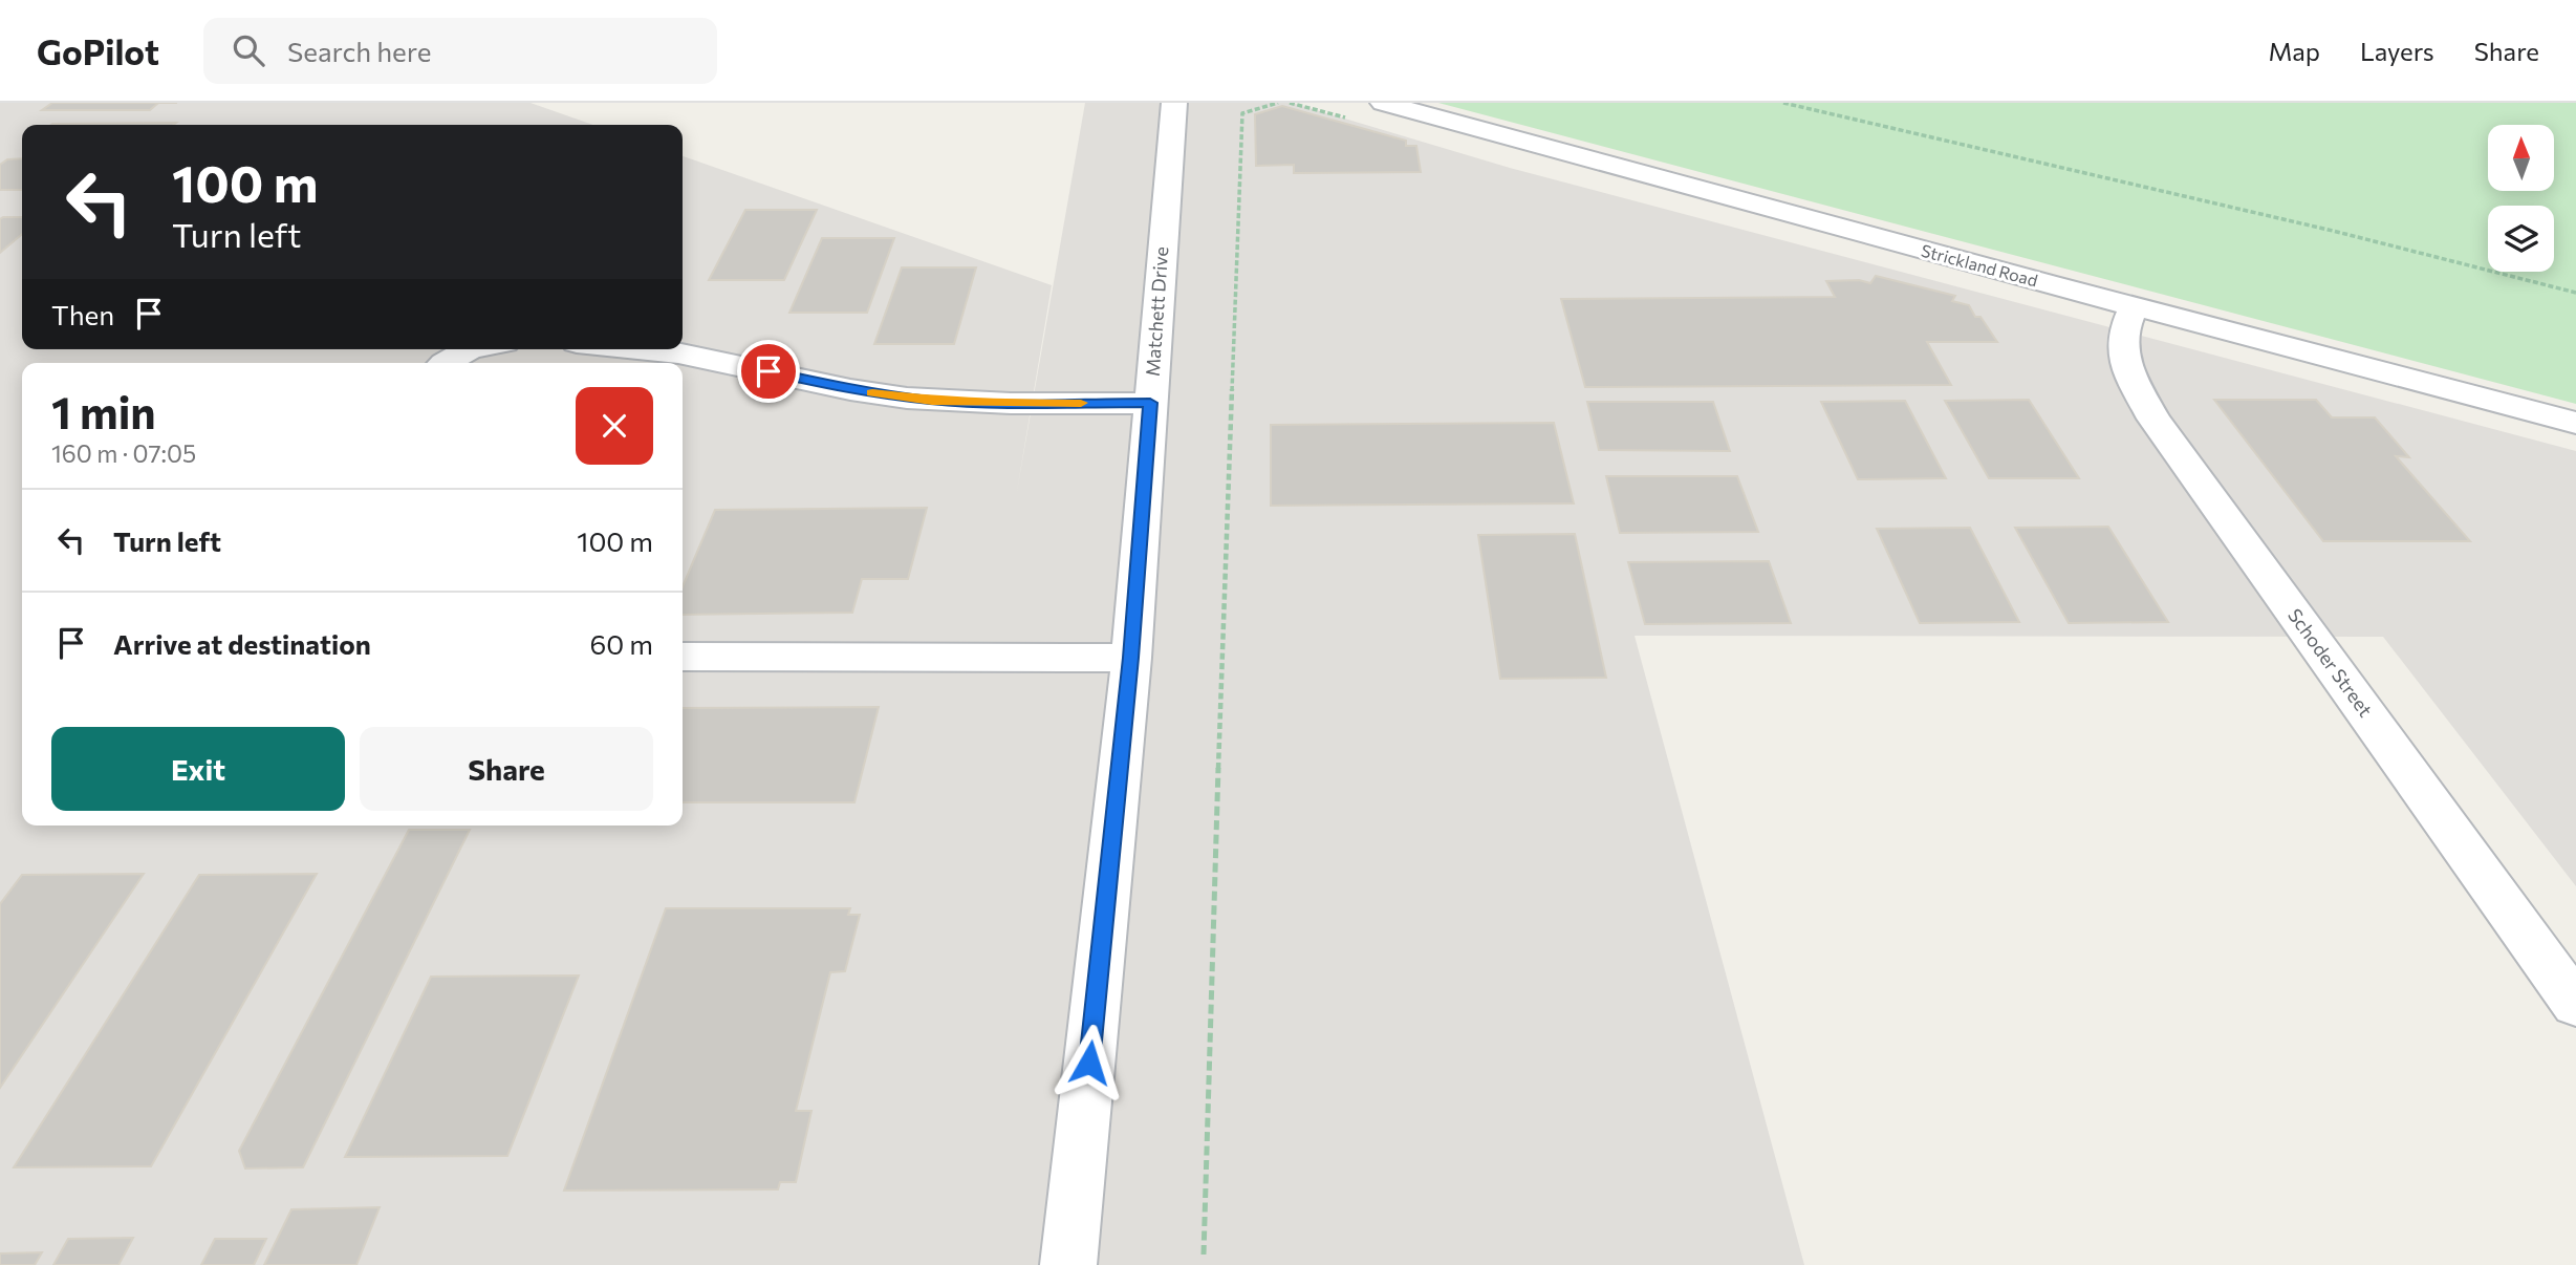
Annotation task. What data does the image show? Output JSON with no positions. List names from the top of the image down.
{
  "streets": {
    "street": ["Strickland Road", "Matchett Drive", "Schoder Street"]
  },
  "crossings": [
    ["Strickland Road", "Schoder Street"]
  ],
  "north": "top",
  "page": {
    "header": "GoPilot",
    "search": "Search here",
    "nav": ["Map", "Layers", "Share"],
    "turn": ["100 m", "Turn left"],
    "then": "Then",
    "heading": ["1 min", "160 m · 07:05"],
    "list": [
      {
        "name": "Turn left",
        "value": "100 m"
      },
      {
        "name": "Arrive at destination",
        "value": "60 m"
      }
    ],
    "buttons": ["Exit", "Share"]
  }
}
